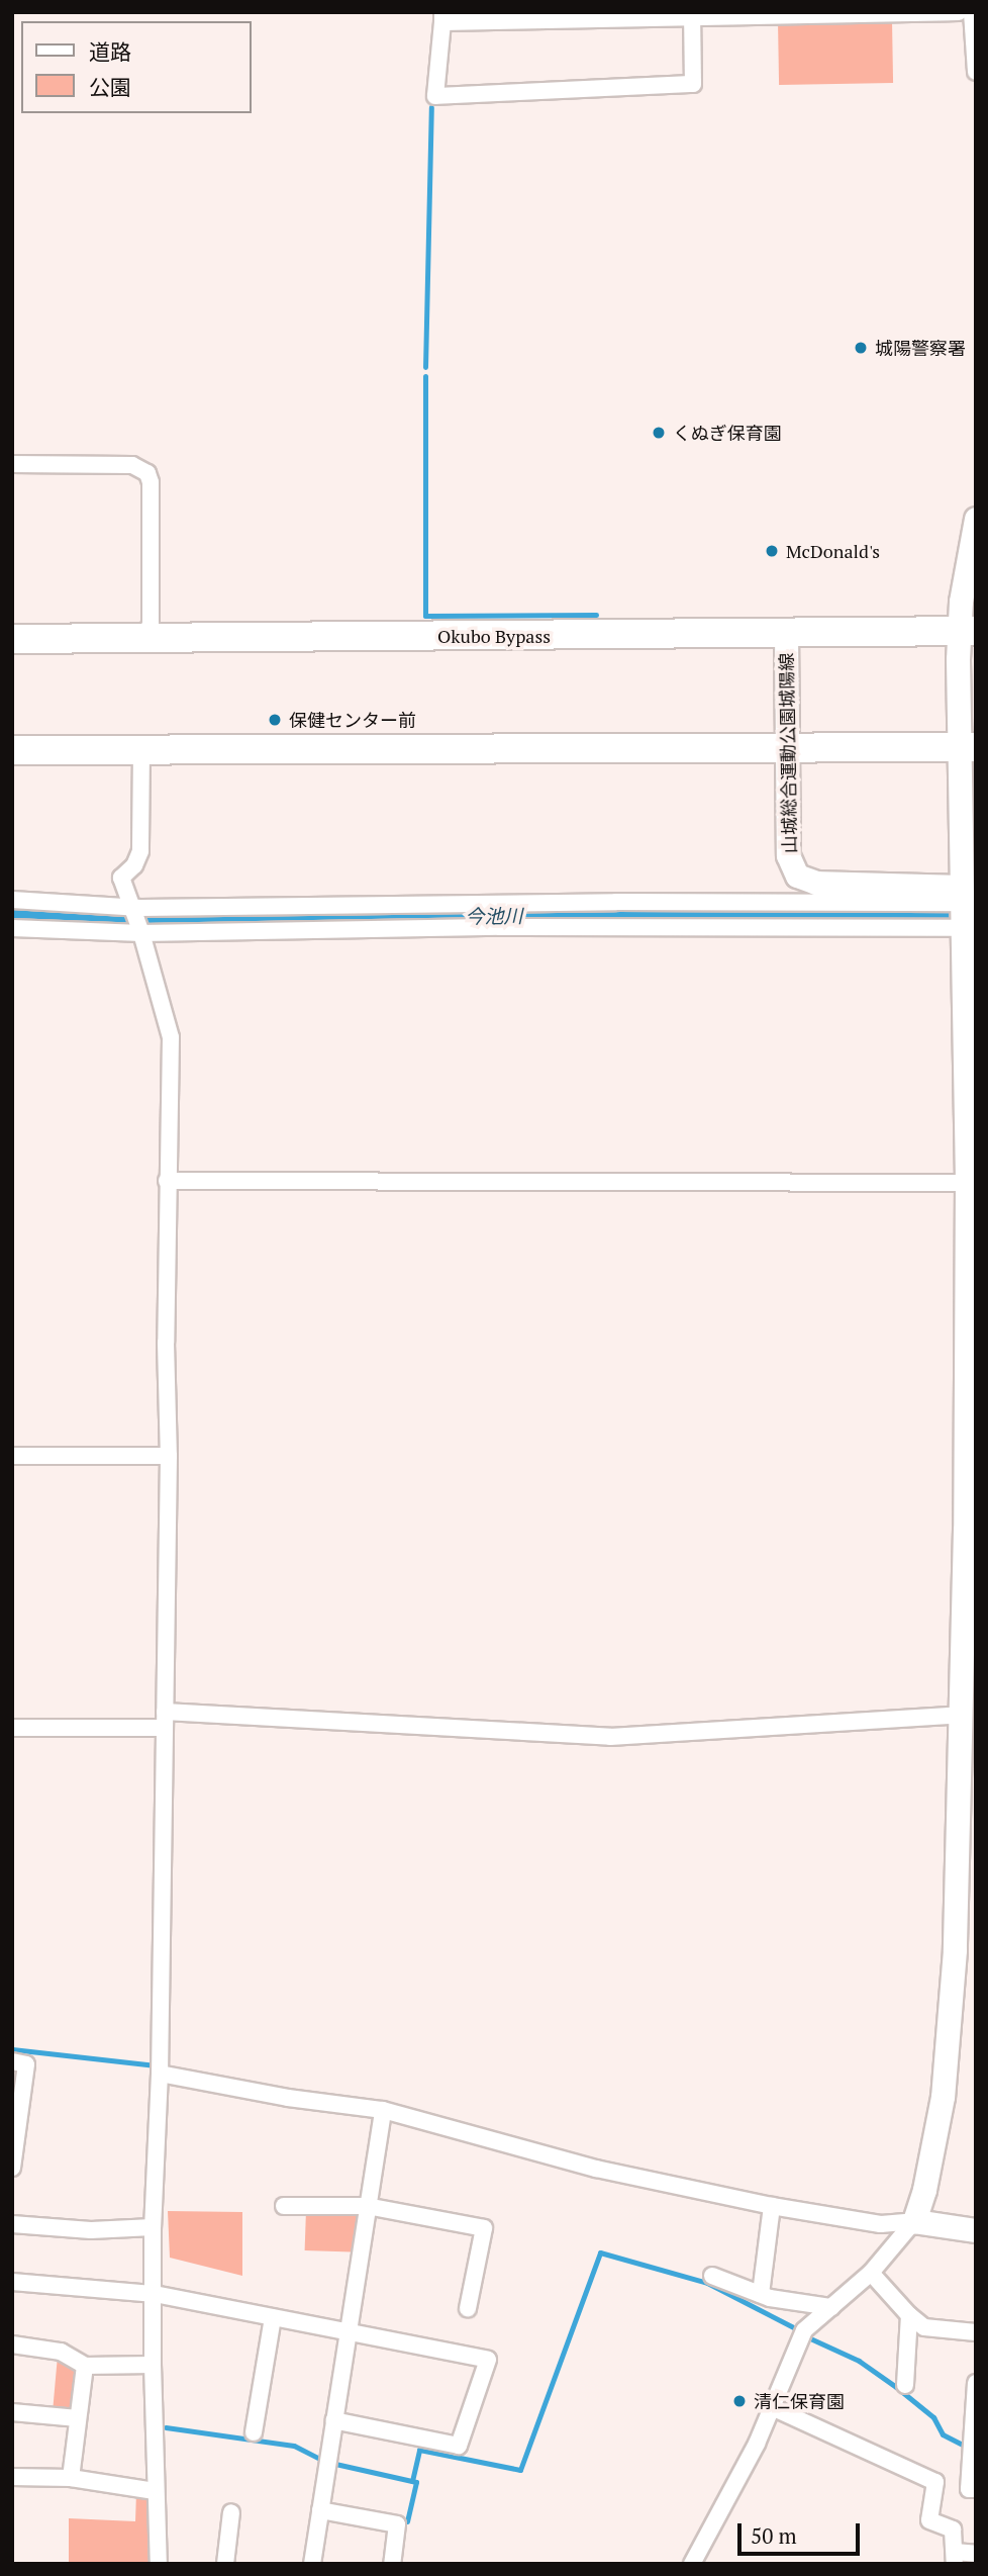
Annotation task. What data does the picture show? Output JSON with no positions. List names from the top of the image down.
{
  "streets": {
    "highway": ["Okubo Bypass"],
    "street": ["山城総合運動公園城陽線"]
  },
  "crossings": [
    ["Okubo Bypass", "山城総合運動公園城陽線"]
  ],
  "water": ["今池川"],
  "places": [
    "城陽警察署",
    "くぬぎ保育園",
    "McDonald's",
    "保健センター前",
    "清仁保育園"
  ],
  "legend": ["道路", "公園"],
  "scale_bar": "50 m"
}
